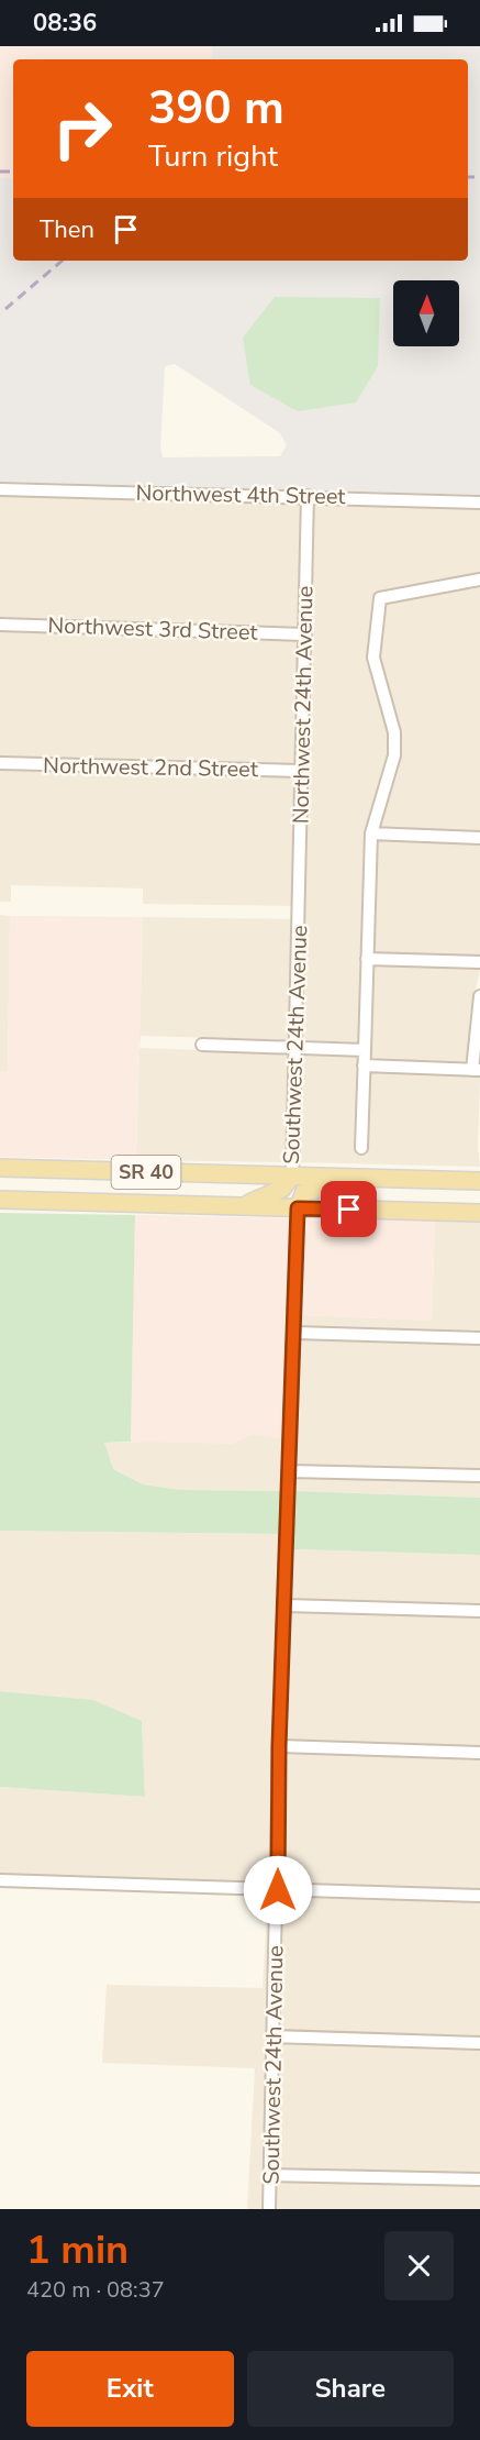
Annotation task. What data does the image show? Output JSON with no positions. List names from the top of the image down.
{
  "streets": {
    "main road": ["SR 40"],
    "street": [
      "Northwest 4th Street",
      "Northwest 3rd Street",
      "Northwest 24th Avenue",
      "Northwest 2nd Street",
      "Southwest 24th Avenue"
    ]
  },
  "crossings": [
    ["Northwest 4th Street", "Northwest 24th Avenue"],
    ["Northwest 3rd Street", "Northwest 24th Avenue"],
    ["Northwest 24th Avenue", "Northwest 2nd Street"],
    ["Northwest 24th Avenue", "Southwest 24th Avenue"],
    ["Southwest 24th Avenue", "SR 40"]
  ],
  "north": "top",
  "page": {
    "status": "08:36",
    "turn": ["390 m", "Turn right"],
    "then": "Then",
    "heading": ["1 min", "420 m · 08:37"],
    "buttons": ["Exit", "Share"]
  }
}
